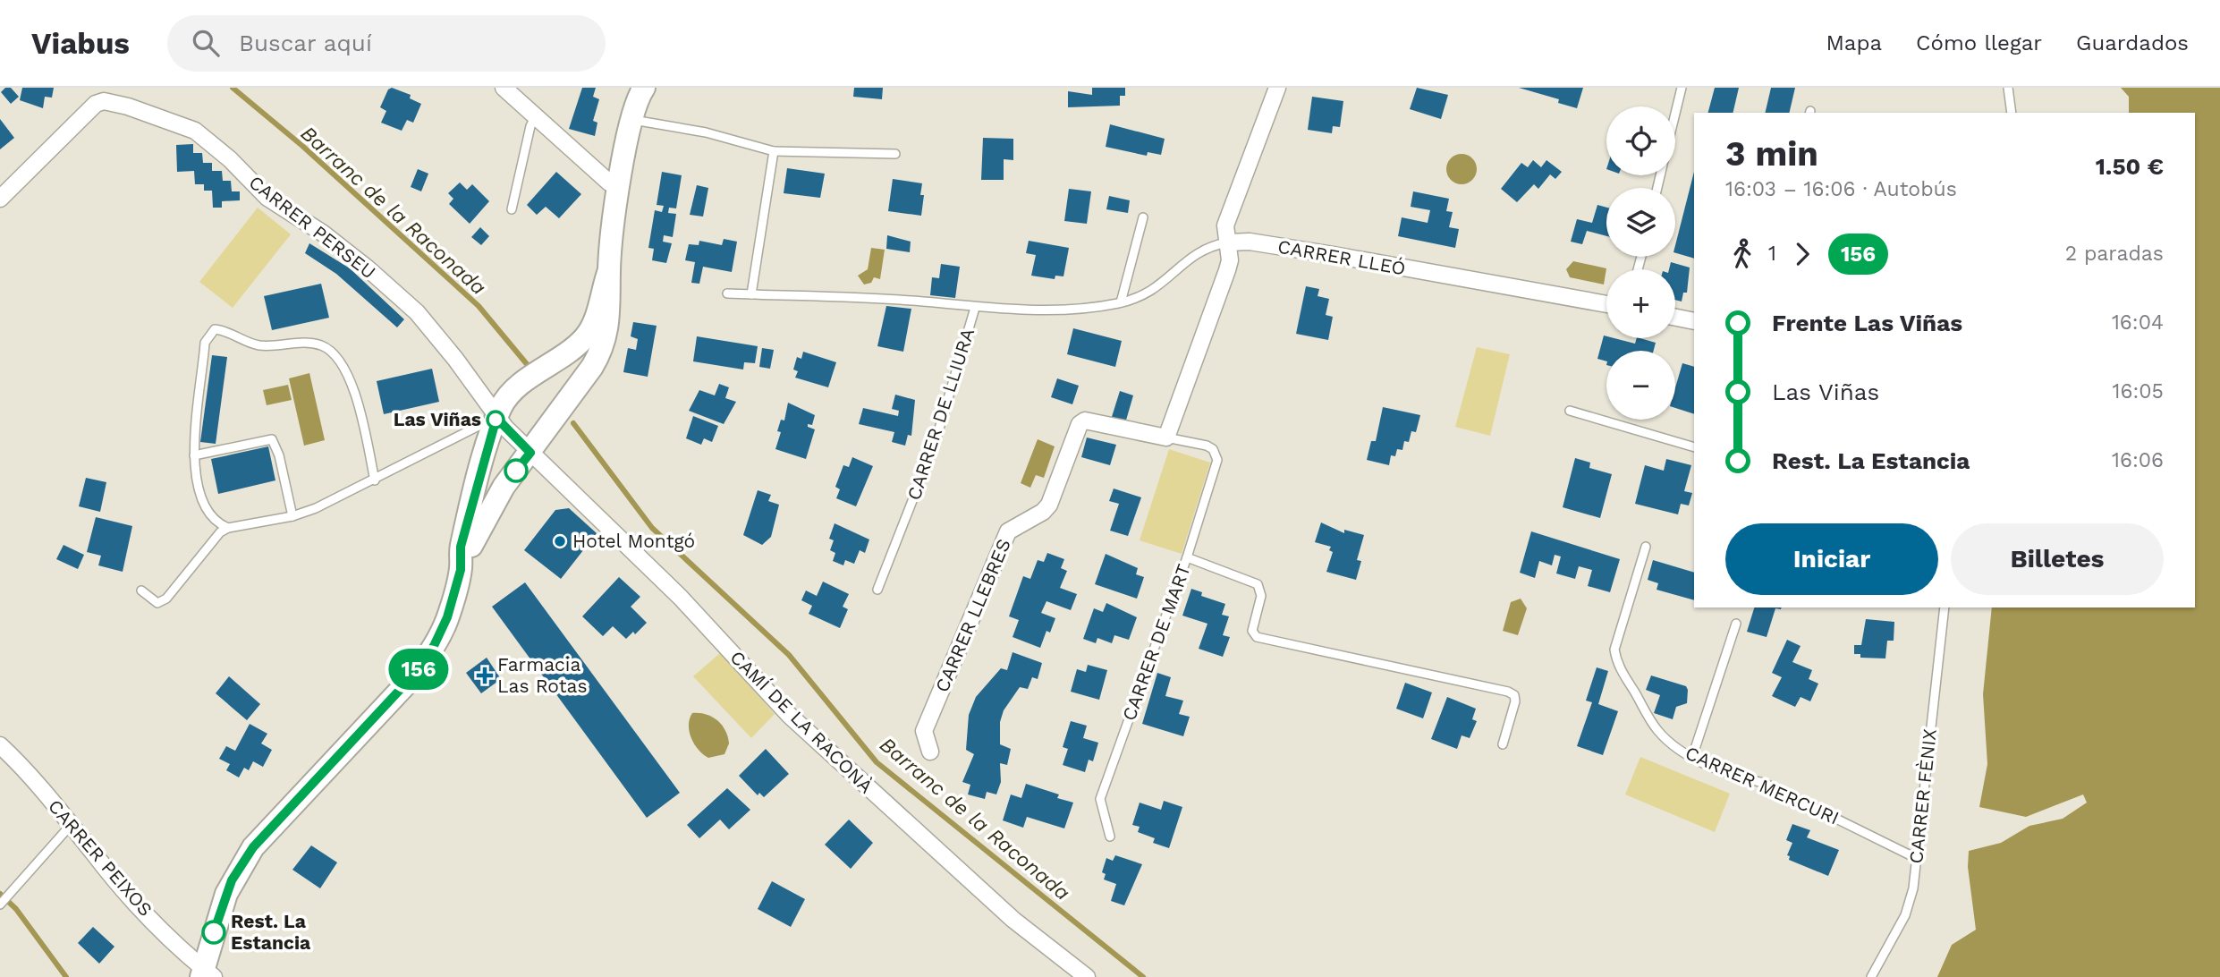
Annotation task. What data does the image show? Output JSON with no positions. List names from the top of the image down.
{
  "streets": {
    "street": [
      "CARRER PERSEU",
      "CARRER LLEÓ",
      "CARRER LLEBRES",
      "CAMÍ DE LA RACONÀ",
      "CARRER PEIXOS"
    ],
    "lane": [
      "CARRER DE LLIURA",
      "CARRER DE MART",
      "CARRER MERCURI",
      "CARRER FÈNIX"
    ]
  },
  "crossings": [
    ["CARRER PERSEU", "CAMÍ DE LA RACONÀ"],
    ["CARRER LLEÓ", "CARRER DE LLIURA"],
    ["CARRER LLEBRES", "CARRER DE MART"],
    ["CARRER MERCURI", "CARRER FÈNIX"]
  ],
  "water": ["Barranc de la Raconada"],
  "places": {
    "other": ["Las Viñas", "Hotel Montgó", "Rest. La Estancia"],
    "health": ["Farmacia Las Rotas"]
  },
  "lines": ["bus line 156"],
  "page": {
    "header": "Viabus",
    "search": "Buscar aquí",
    "nav": ["Mapa", "Cómo llegar", "Guardados"],
    "on_map": "156",
    "map_buttons": ["+", "−"],
    "heading": ["3 min", "16:03 – 16:06 · Autobús", "1.50 €"],
    "legs": ["1", "156", "2 paradas"],
    "list": [
      {
        "name": "Frente Las Viñas",
        "value": "16:04"
      },
      {
        "name": "Las Viñas",
        "value": "16:05"
      },
      {
        "name": "Rest. La Estancia",
        "value": "16:06"
      }
    ],
    "buttons": ["Iniciar", "Billetes"]
  }
}
